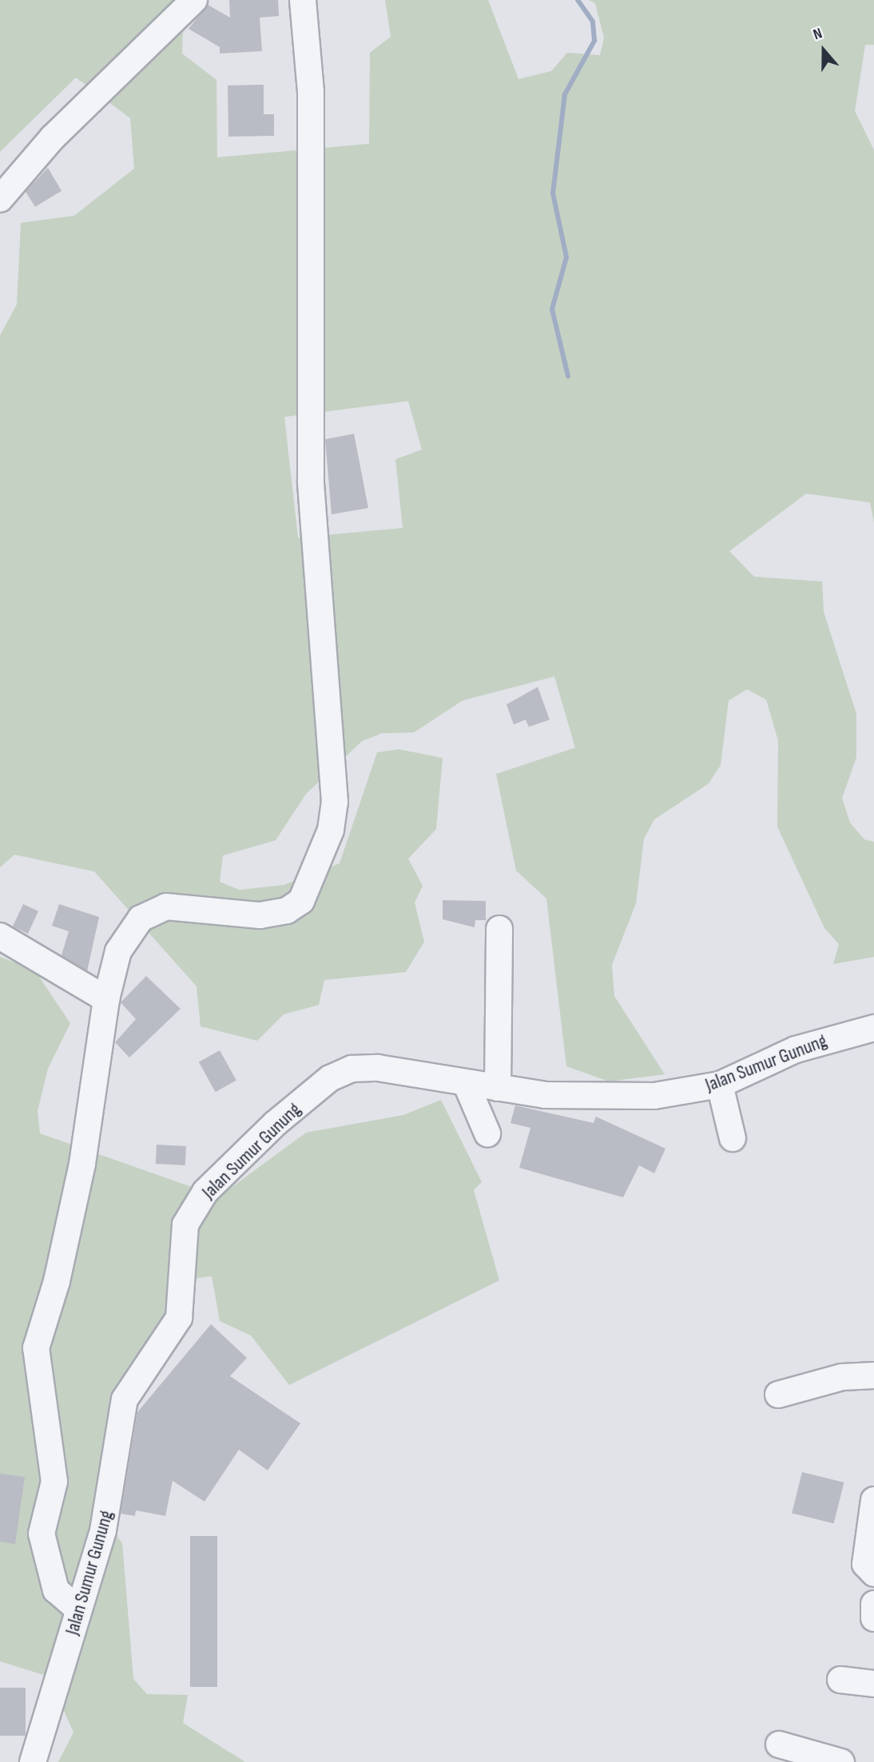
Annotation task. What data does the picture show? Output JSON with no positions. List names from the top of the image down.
{
  "streets": {
    "street": ["Jalan Sumur Gunung"]
  },
  "north": "top"
}
